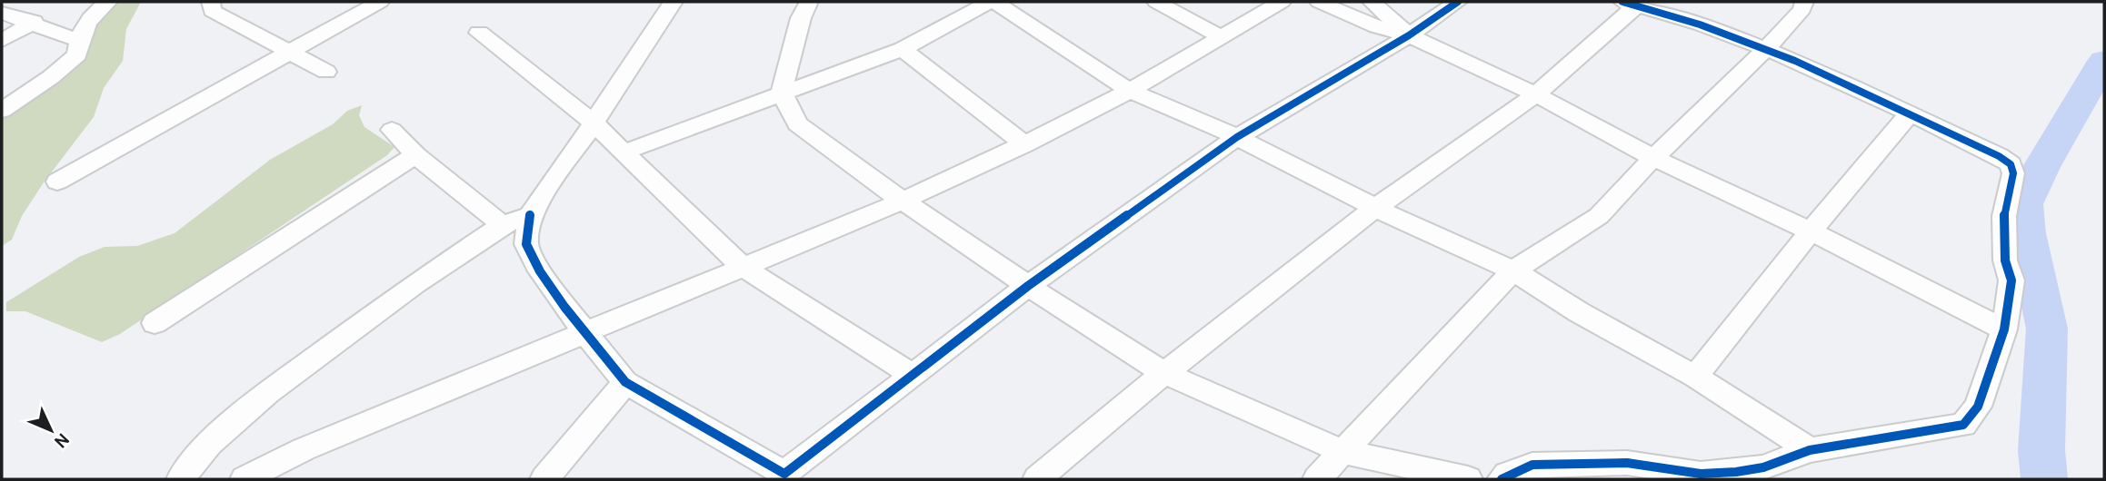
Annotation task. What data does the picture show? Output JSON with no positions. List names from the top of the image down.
{
  "north": "bottom right"
}
